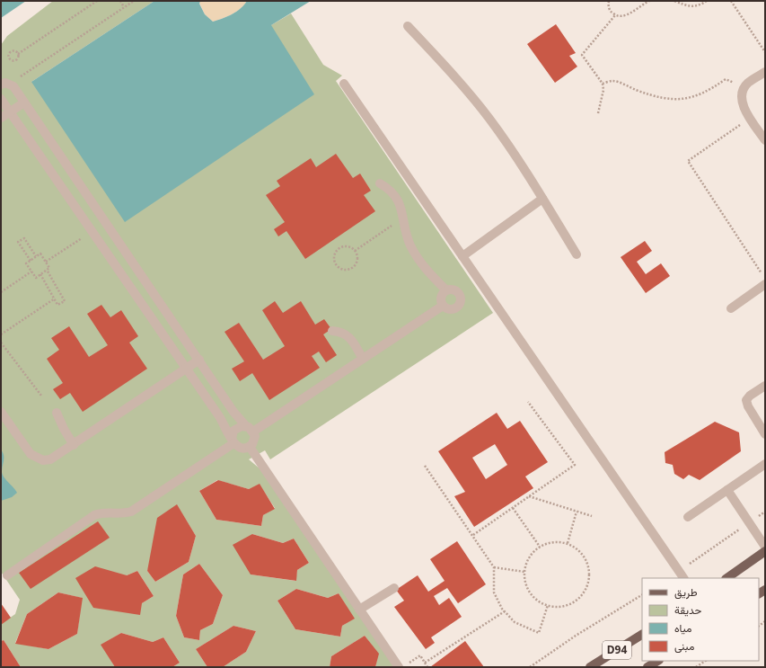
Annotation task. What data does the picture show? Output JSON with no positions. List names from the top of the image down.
{
  "streets": {
    "main road": ["D94"]
  },
  "legend": [
    "طريق",
    "حديقة",
    "مياه",
    "مبنى"
  ]
}
